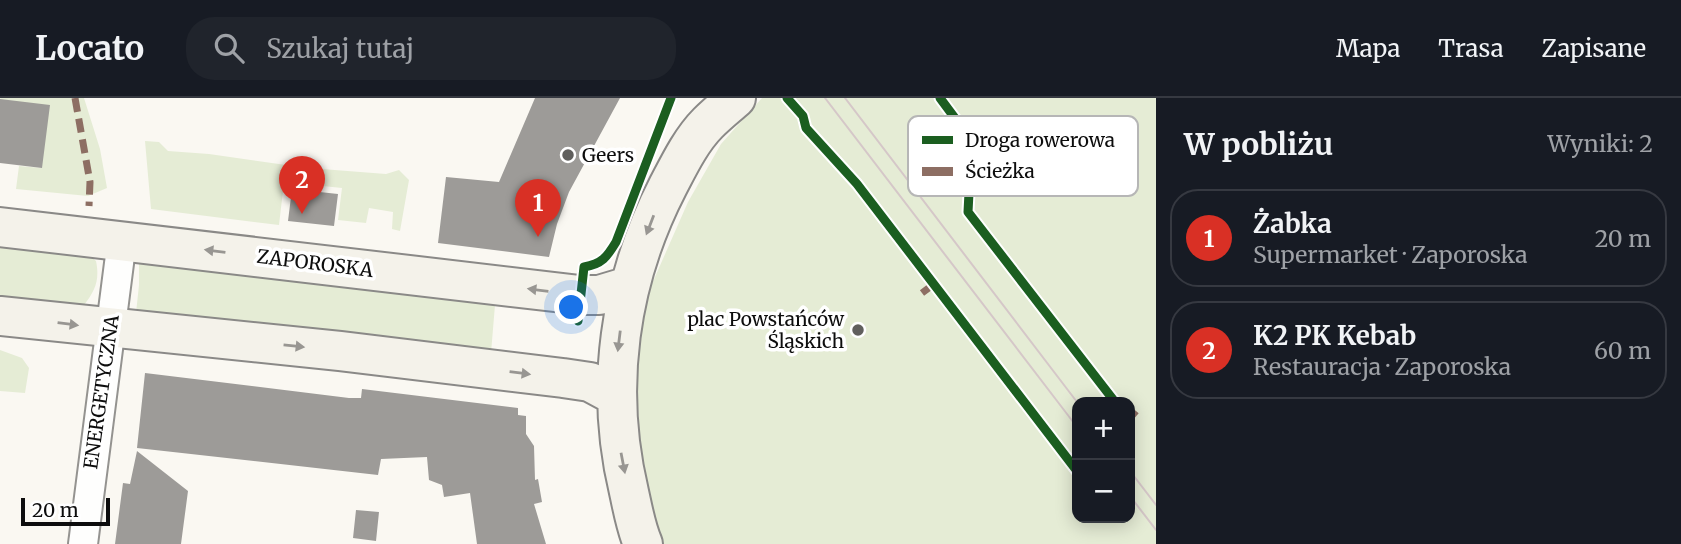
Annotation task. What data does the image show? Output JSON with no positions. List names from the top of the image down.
{
  "streets": {
    "main road": ["ZAPOROSKA"],
    "street": ["ENERGETYCZNA"]
  },
  "crossings": [
    ["ZAPOROSKA", "ENERGETYCZNA"]
  ],
  "places": ["Geers", "plac Powstańców Śląskich"],
  "legend": ["Droga rowerowa", "Ścieżka"],
  "scale_bar": "20 m",
  "page": {
    "header": "Locato",
    "search": "Szukaj tutaj",
    "nav": ["Mapa", "Trasa", "Zapisane"],
    "heading": ["W pobliżu", "Wyniki: 2"],
    "pins": ["2", "1"],
    "list": [
      {
        "mark": "1",
        "name": "Żabka",
        "note": "Supermarket · Zaporoska",
        "value": "20 m"
      },
      {
        "mark": "2",
        "name": "K2 PK Kebab",
        "note": "Restauracja · Zaporoska",
        "value": "60 m"
      }
    ],
    "map_buttons": ["+", "−"],
    "scale": "20 m"
  }
}
